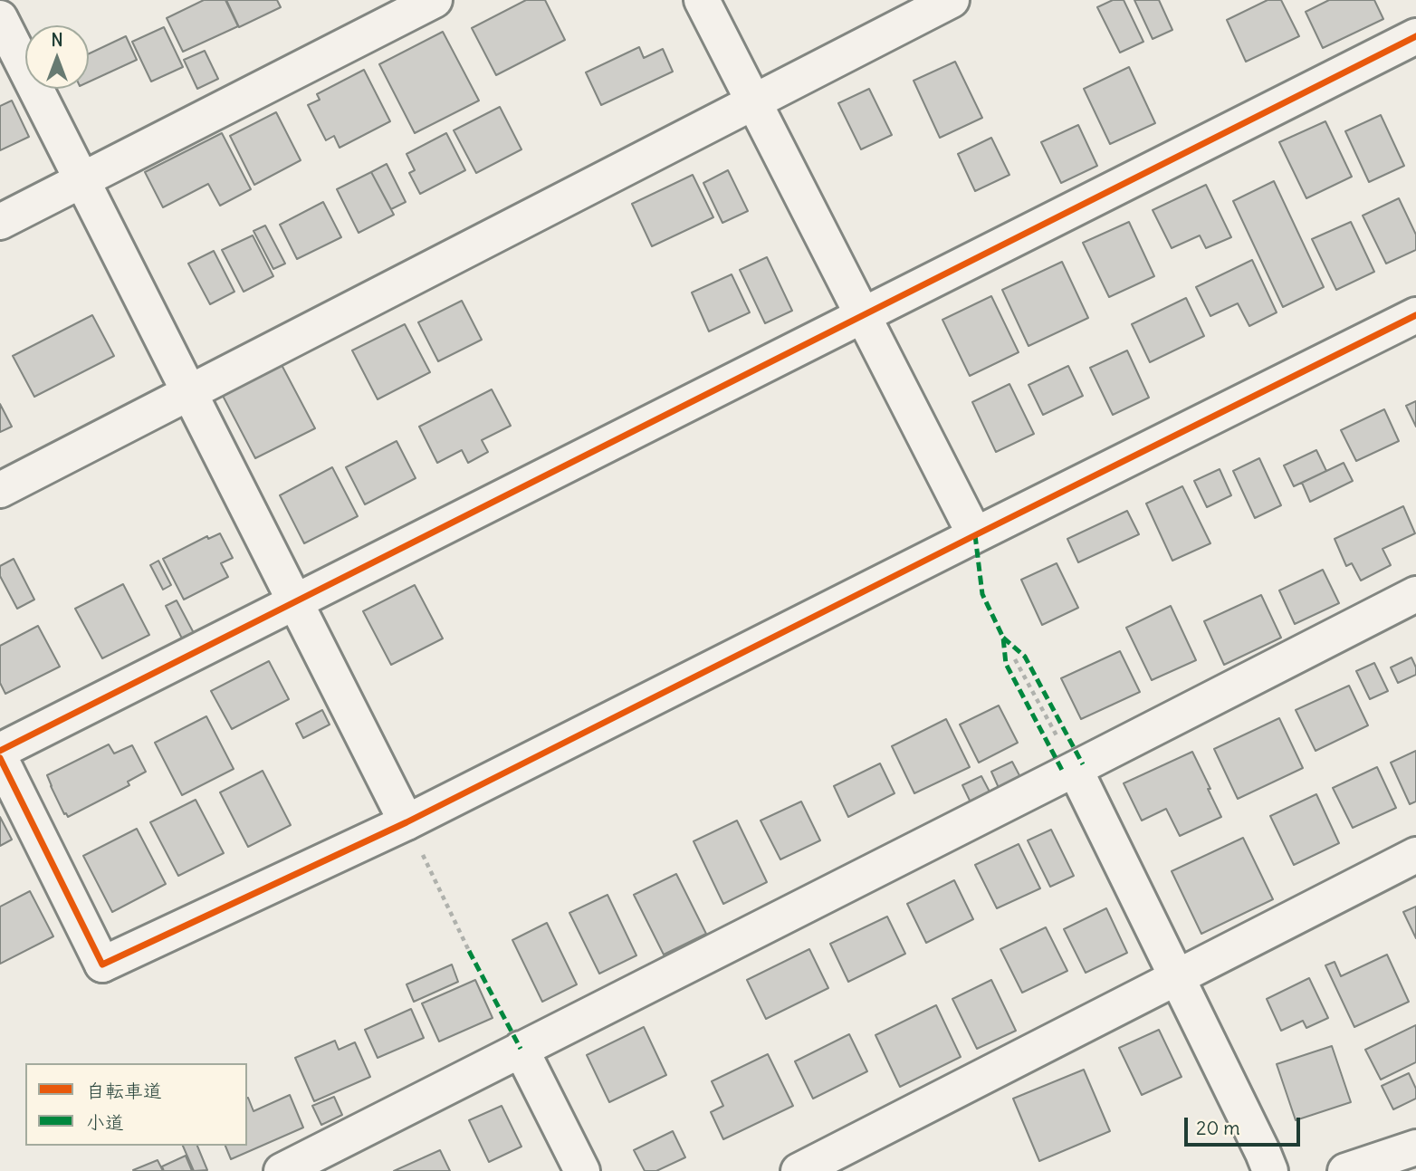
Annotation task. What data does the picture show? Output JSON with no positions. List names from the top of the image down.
{
  "legend": ["自転車道", "小道"],
  "scale_bar": "20 m",
  "north": "top"
}
